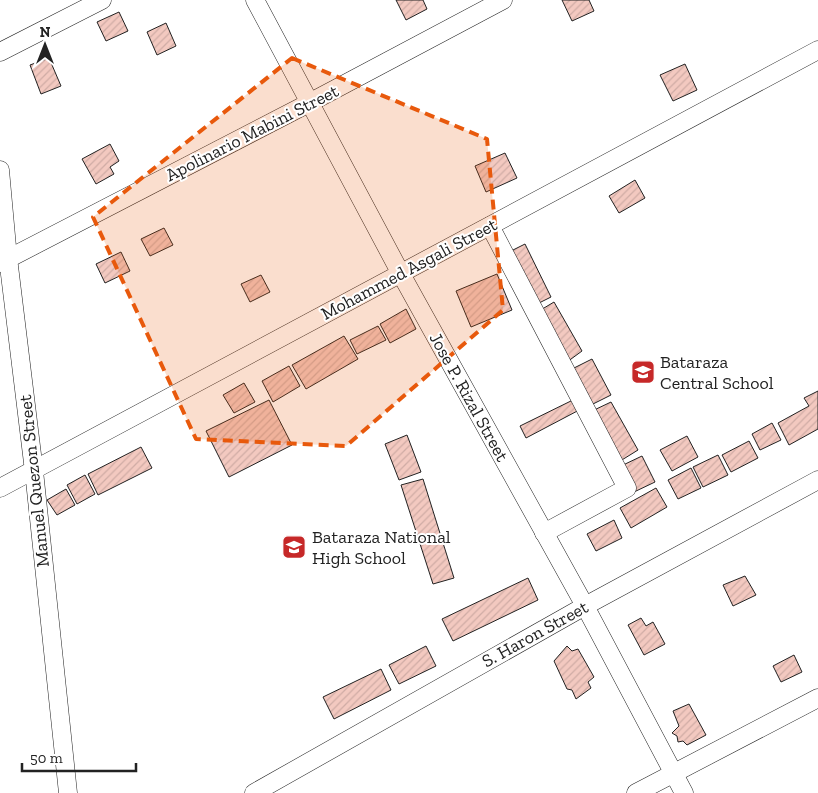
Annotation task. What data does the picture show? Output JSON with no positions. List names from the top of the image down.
{
  "streets": {
    "street": [
      "Apolinario Mabini Street",
      "Mohammed Asgali Street",
      "Jose P. Rizal Street",
      "Manuel Quezon Street",
      "S. Haron Street"
    ]
  },
  "crossings": [
    ["Apolinario Mabini Street", "Jose P. Rizal Street"],
    ["Apolinario Mabini Street", "Manuel Quezon Street"],
    ["Mohammed Asgali Street", "Jose P. Rizal Street"],
    ["Mohammed Asgali Street", "Manuel Quezon Street"],
    ["Jose P. Rizal Street", "S. Haron Street"]
  ],
  "places": {
    "school or university": ["Bataraza Central School", "Bataraza National High School"]
  },
  "scale_bar": "50 m",
  "north": "top"
}
